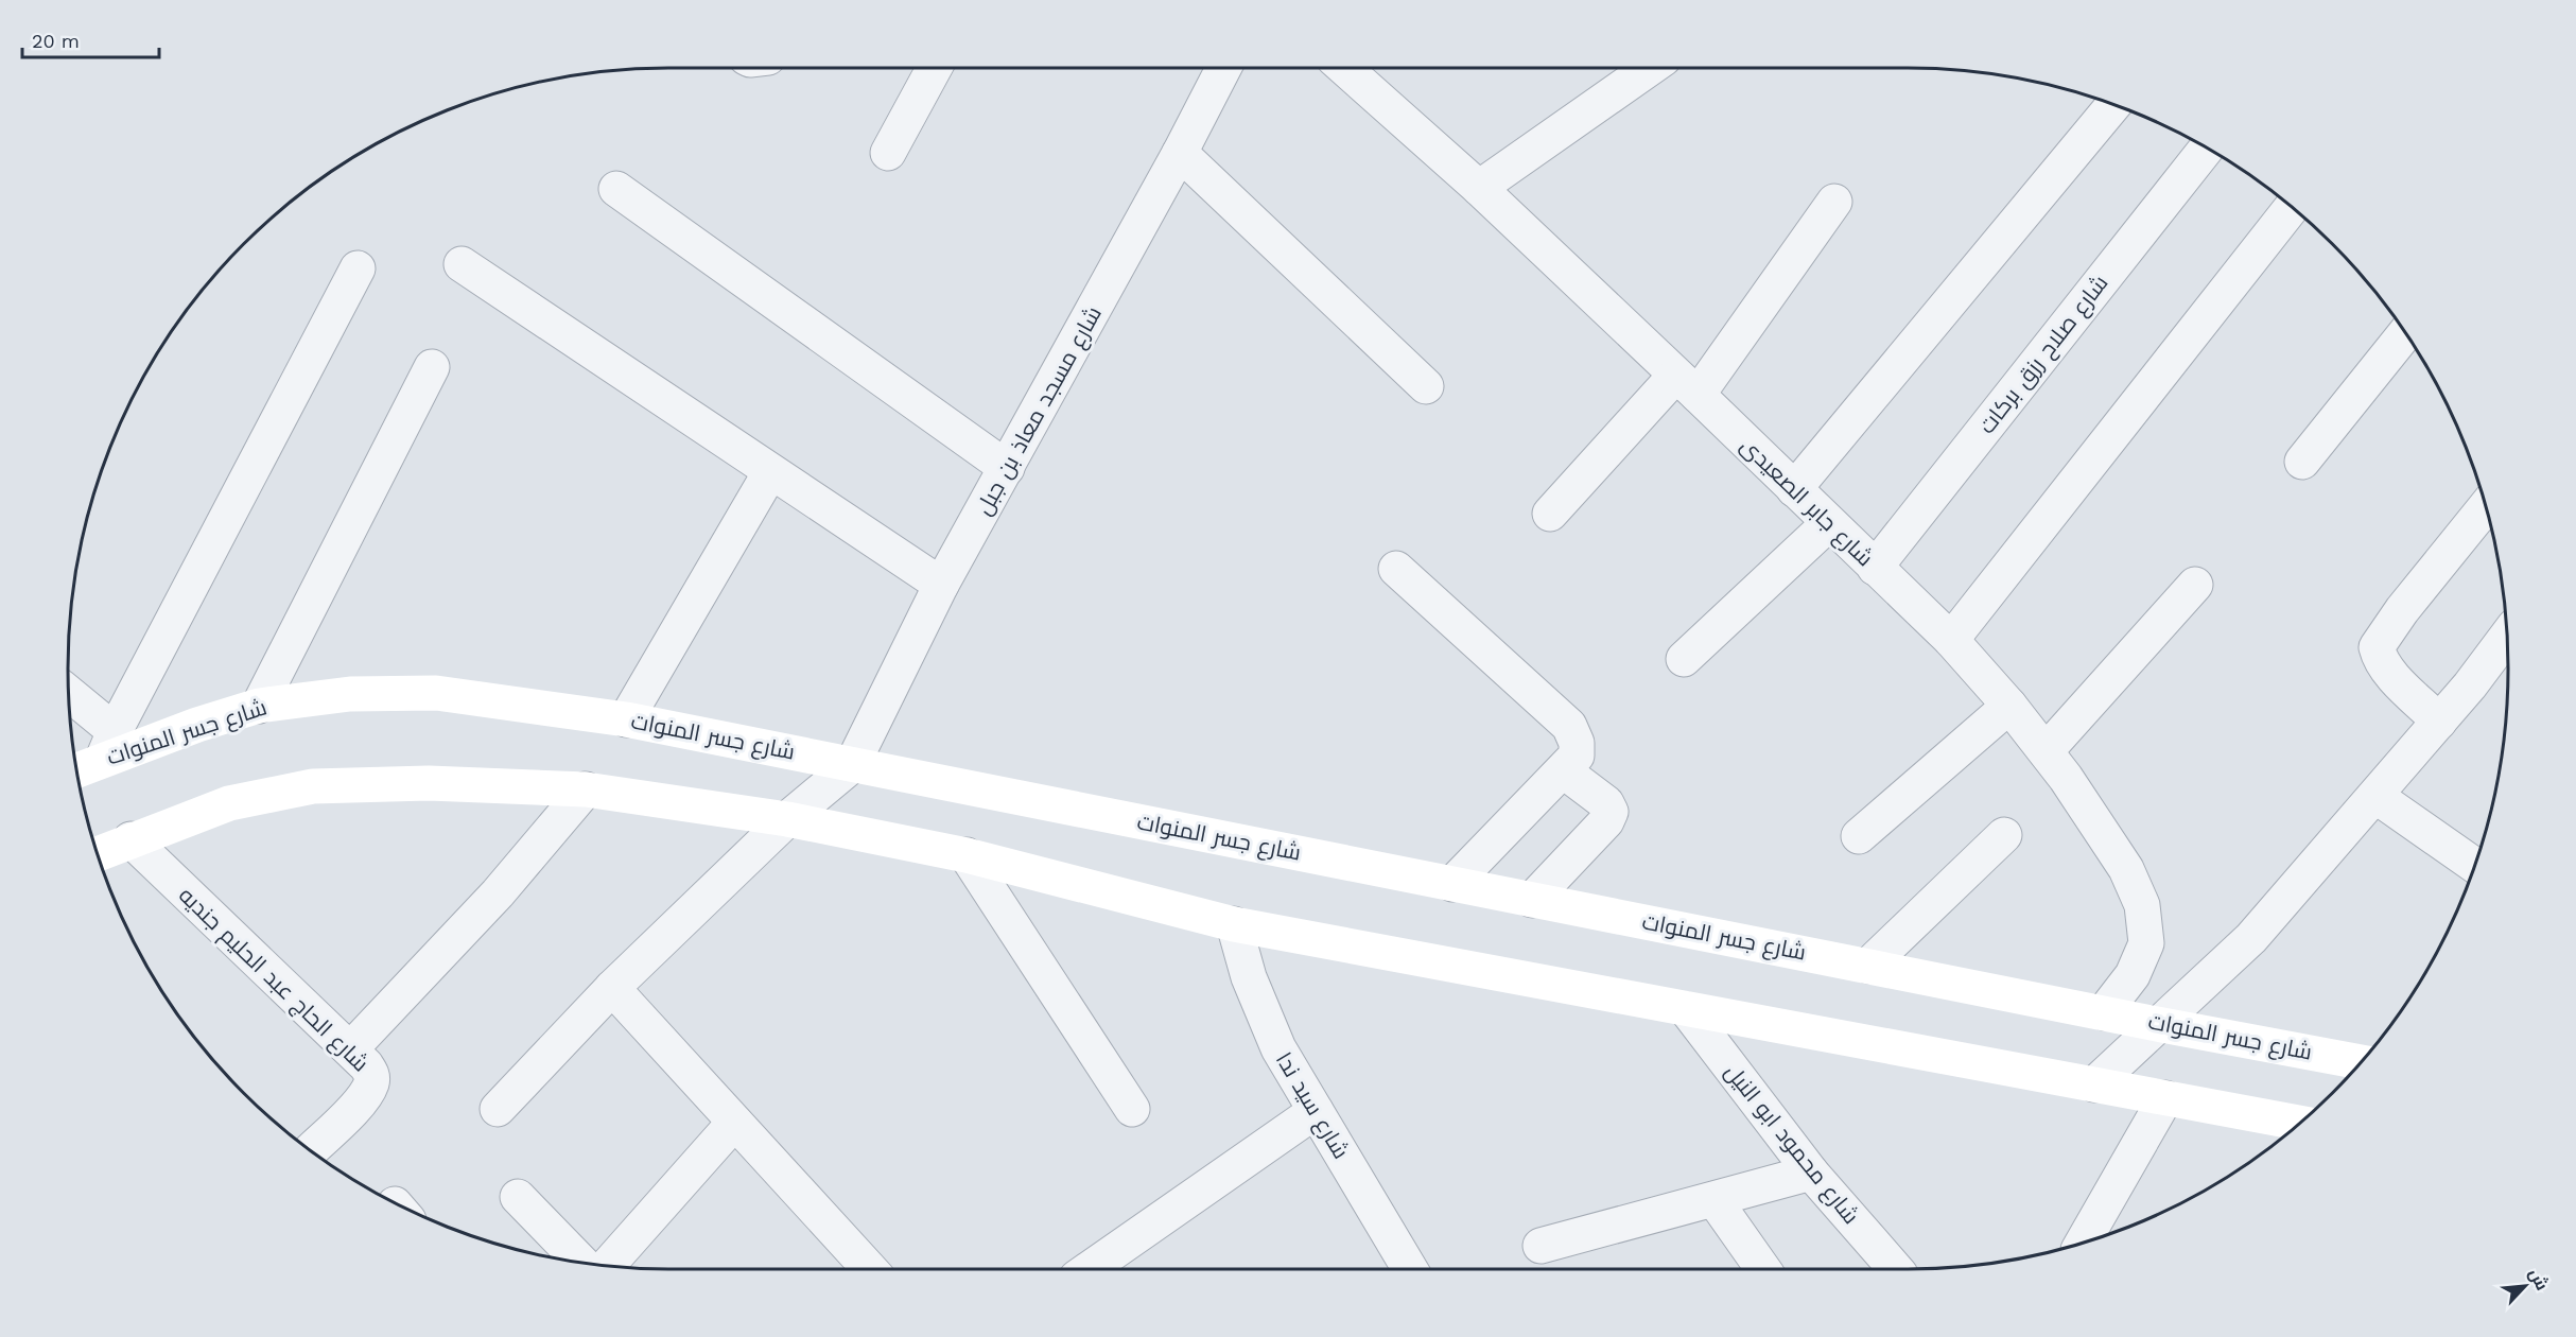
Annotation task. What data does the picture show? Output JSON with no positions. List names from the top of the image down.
{
  "streets": {
    "street": [
      "شارع صلاح رزق بركات",
      "شارع مسجد معاذ بن جبل",
      "شارع جابر الصعيدى",
      "شارع جسر المنوات",
      "شارع الحاج عبد الحليم جنديه",
      "شارع سيد ندا",
      "شارع محمود ابو النيل"
    ]
  },
  "crossings": [
    ["شارع صلاح رزق بركات", "شارع جابر الصعيدى"],
    ["شارع مسجد معاذ بن جبل", "شارع جسر المنوات"],
    ["شارع جابر الصعيدى", "شارع جسر المنوات"]
  ],
  "scale_bar": "20 m",
  "north": "top right"
}
